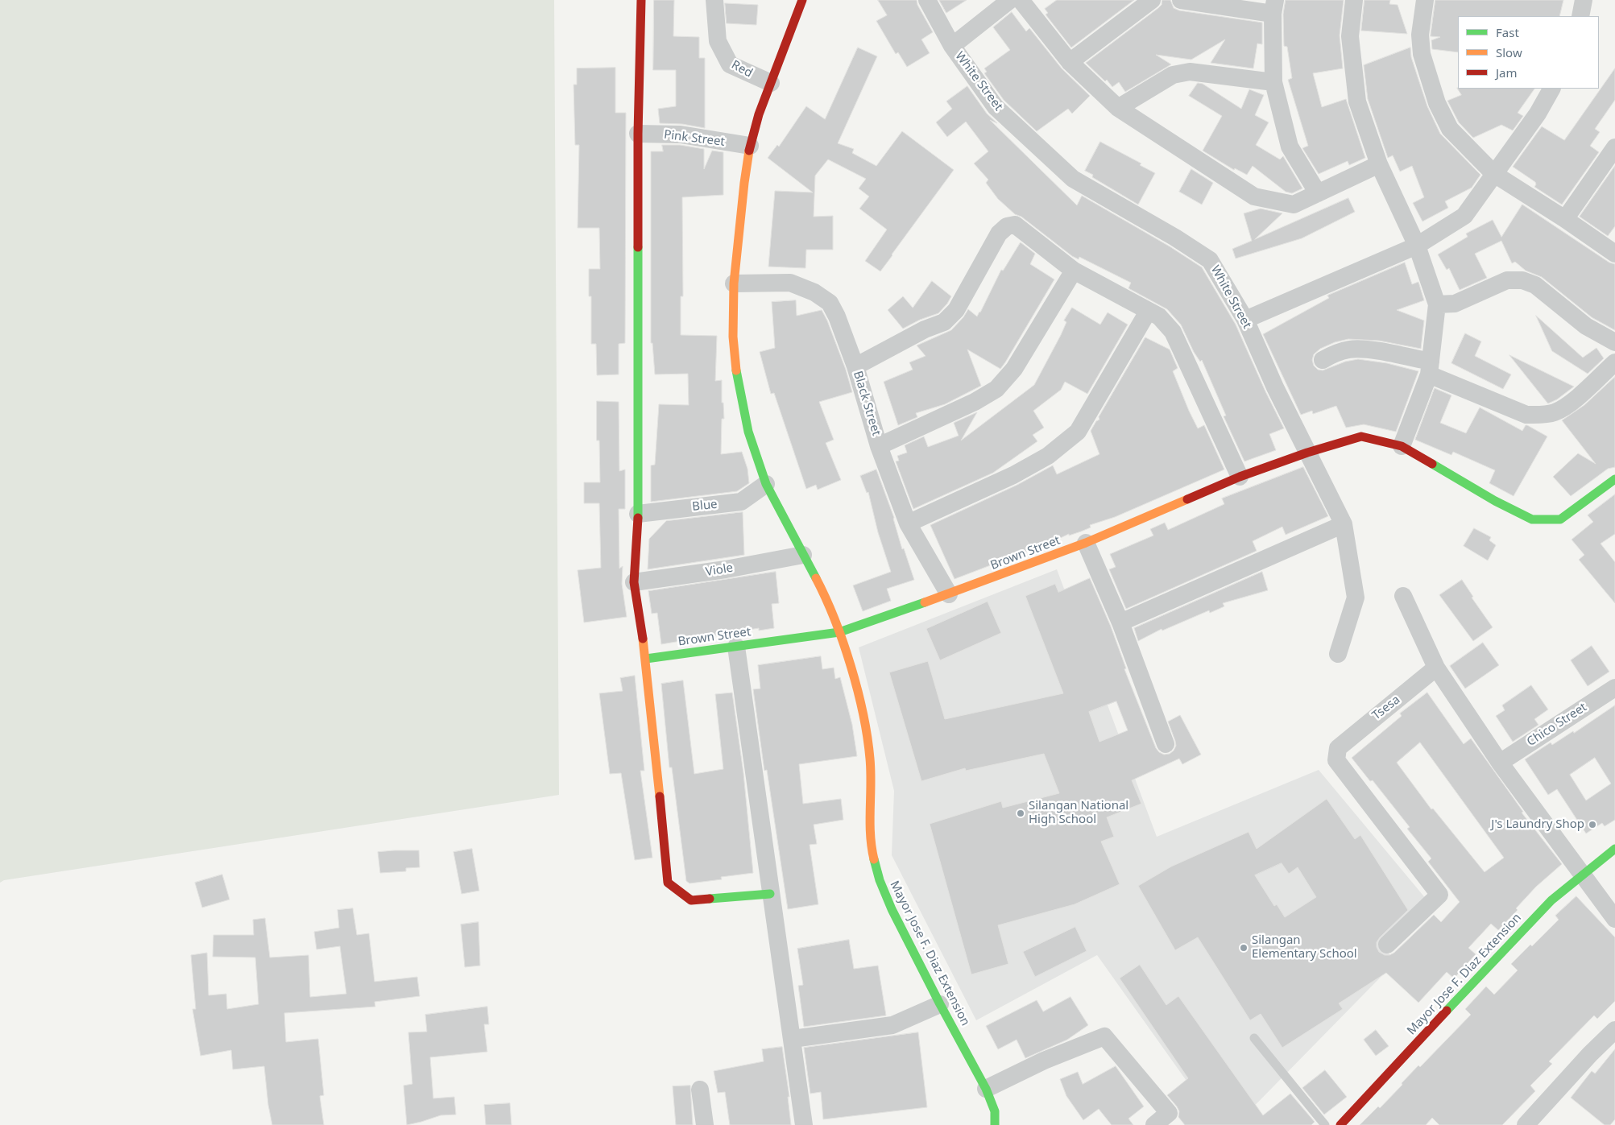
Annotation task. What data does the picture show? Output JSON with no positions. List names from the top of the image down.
{
  "streets": {
    "street": [
      "Red",
      "White Street",
      "Pink Street",
      "Black Street",
      "Blue",
      "Brown Street",
      "Viole",
      "Tsesa",
      "Chico Street",
      "Mayor Jose F. Diaz Extension"
    ]
  },
  "crossings": [
    ["Red", "Mayor Jose F. Diaz Extension"],
    ["White Street", "Brown Street"],
    ["Pink Street", "Mayor Jose F. Diaz Extension"],
    ["Black Street", "Brown Street"],
    ["Black Street", "Mayor Jose F. Diaz Extension"],
    ["Blue", "Mayor Jose F. Diaz Extension"],
    ["Brown Street", "Mayor Jose F. Diaz Extension"],
    ["Viole", "Mayor Jose F. Diaz Extension"]
  ],
  "places": ["Silangan National High School", "J's Laundry Shop", "Silangan Elementary School"],
  "legend": ["Fast", "Slow", "Jam"]
}
